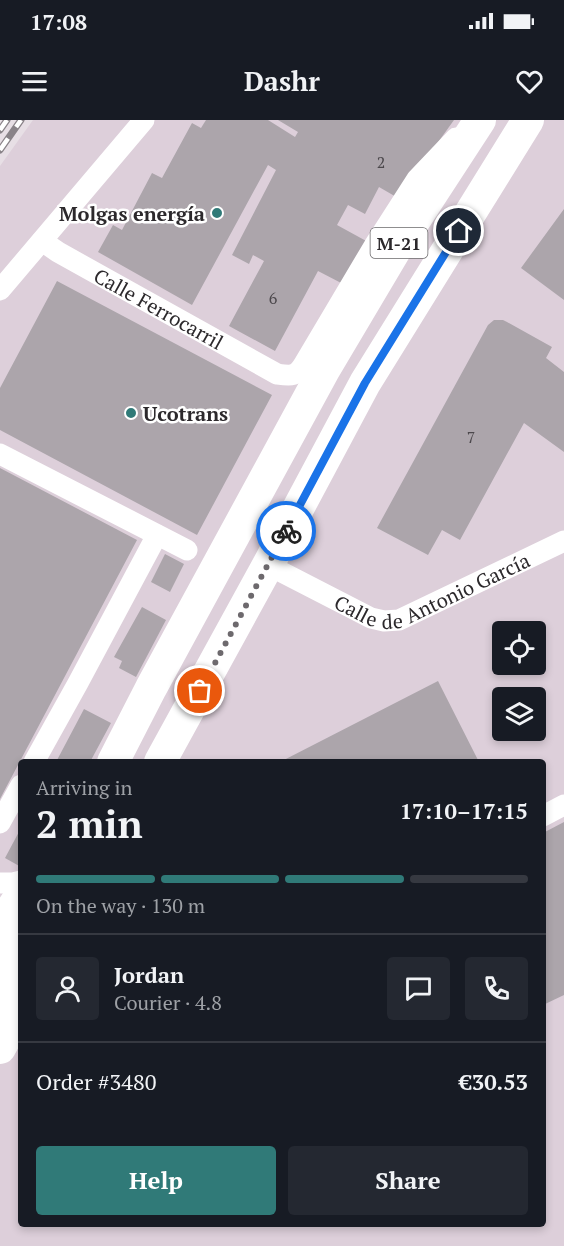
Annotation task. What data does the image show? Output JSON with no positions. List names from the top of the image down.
{
  "streets": {
    "highway": ["M-21"],
    "street": ["Calle Ferrocarril", "Calle de Antonio García"]
  },
  "places": ["Molgas energía", "Ucotrans"],
  "house_numbers": ["2", "6", "7"],
  "page": {
    "status": "17:08",
    "header": "Dashr",
    "heading": ["2 min", "Arriving in", "17:10–17:15"],
    "panel": [
      "Jordan",
      "Courier · 4.8",
      "Order #3480",
      "€30.53"
    ],
    "bar": "On the way · 130 m",
    "buttons": ["Help", "Share"]
  }
}
